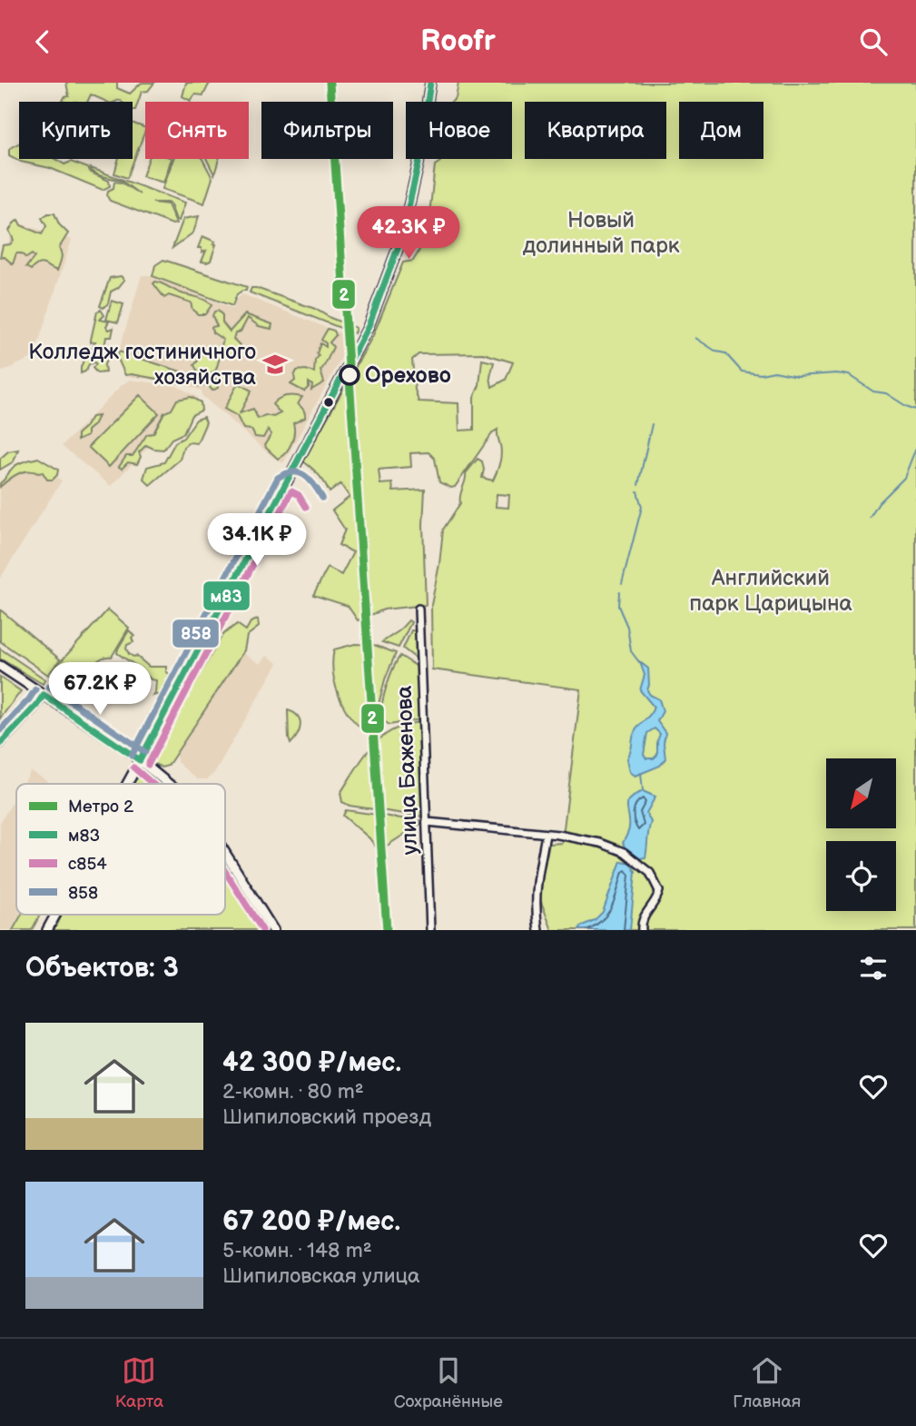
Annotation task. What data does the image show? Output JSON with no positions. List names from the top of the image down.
{
  "streets": {
    "street": ["улица Баженова"]
  },
  "parks": ["Новый долинный парк", "Английский парк Царицына"],
  "places": {
    "school or university": ["Колледж гостиничного хозяйcтва"],
    "other": ["Орехово"]
  },
  "lines": [
    "metro line 2",
    "transit line м83",
    "transit line 858",
    "transit line с854"
  ],
  "legend": [
    "Метро 2",
    "м83",
    "с854",
    "858"
  ],
  "north": "bottom left",
  "page": {
    "header": "Roofr",
    "chip": [
      "Купить",
      "Снять",
      "Фильтры",
      "Новое",
      "Квартира",
      "Дом"
    ],
    "price": ["42.3K ₽", "34.1K ₽", "67.2K ₽"],
    "heading": "Объектов: 3",
    "list": [
      {
        "name": "42 300 ₽/мес.",
        "note": "2-комн. · 80 m² · Шипиловский проезд"
      },
      {
        "name": "67 200 ₽/мес.",
        "note": "5-комн. · 148 m² · Шипиловская улица"
      }
    ],
    "tabs": ["Карта", "Сохранённые", "Главная"]
  }
}
